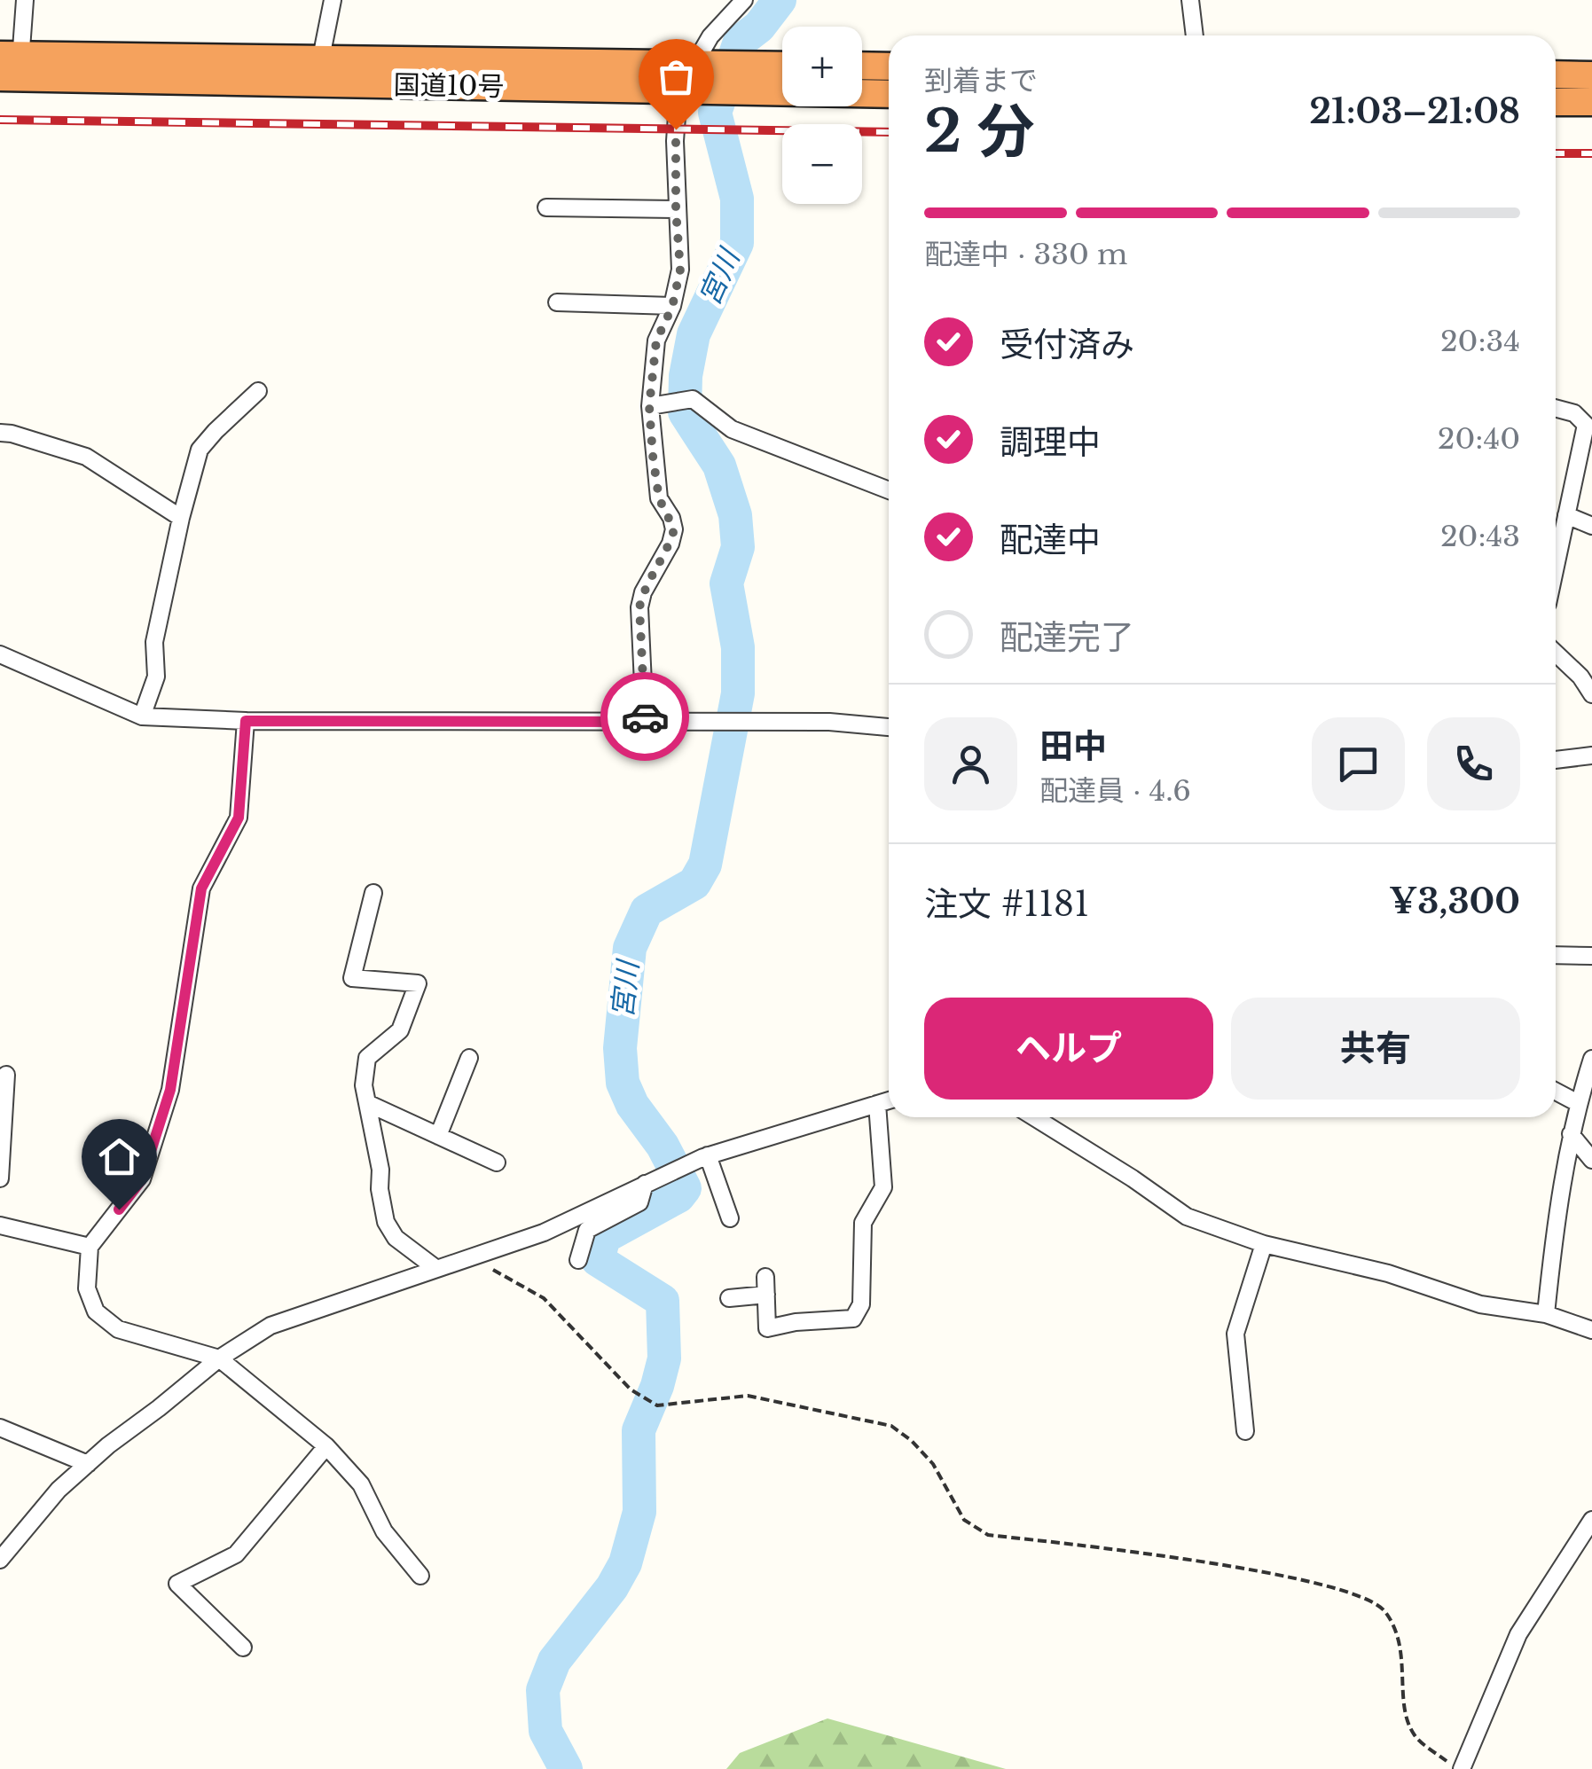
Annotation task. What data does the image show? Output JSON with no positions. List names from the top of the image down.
{
  "streets": {
    "highway": ["国道10号"]
  },
  "water": ["宮川"],
  "page": {
    "map_buttons": ["+", "−"],
    "heading": ["2 分", "到着まで", "21:03–21:08"],
    "panel": [
      "田中",
      "配達員 · 4.6",
      "注文 #1181",
      "¥3,300"
    ],
    "bar": "配達中 · 330 m",
    "list": [
      ["受付済み", "20:34"],
      ["調理中", "20:40"],
      ["配達中", "20:43"],
      "配達完了"
    ],
    "buttons": ["ヘルプ", "共有"]
  }
}
